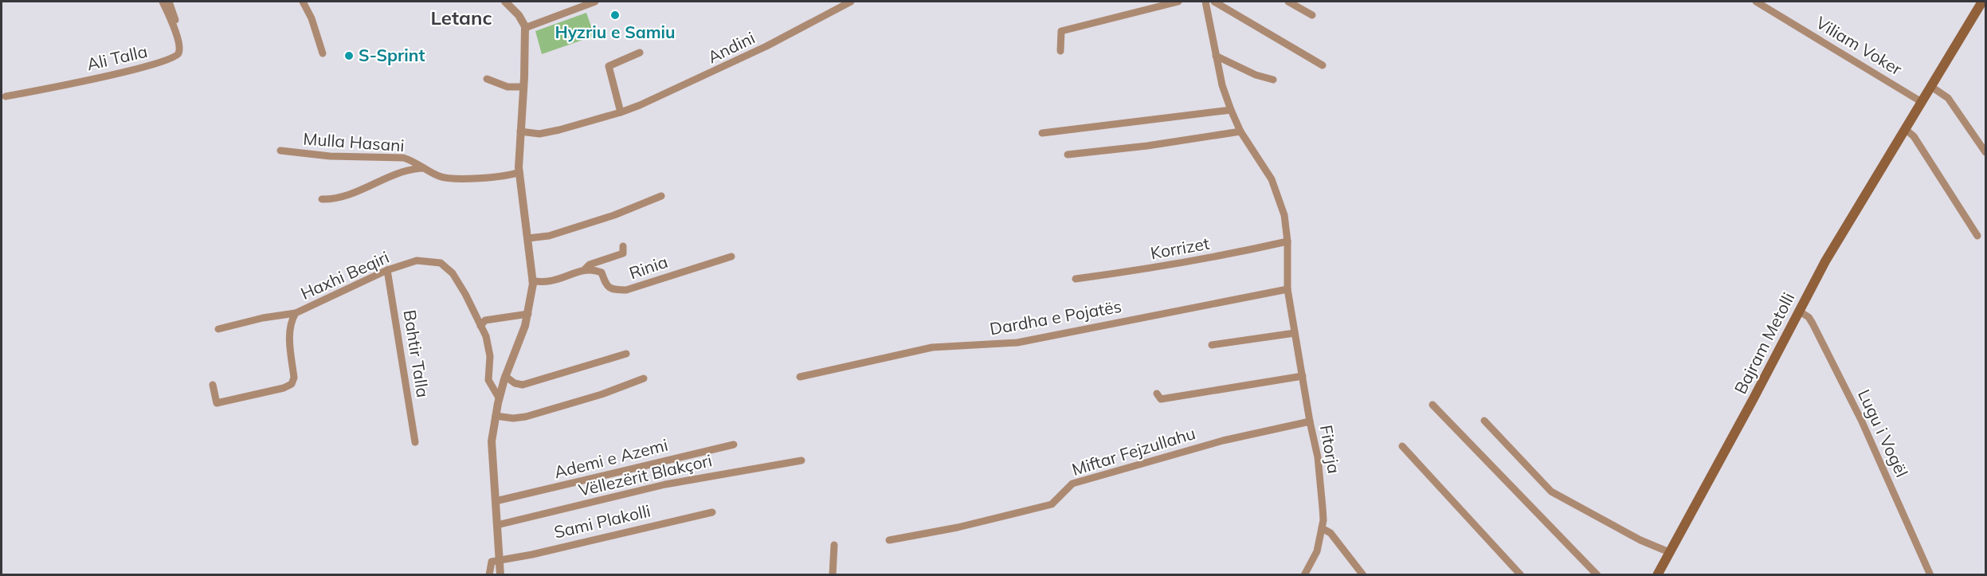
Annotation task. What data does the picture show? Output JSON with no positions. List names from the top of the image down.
{
  "streets": {
    "main road": ["Bajram Metolli"],
    "street": [
      "Viliam Voker",
      "Andini",
      "Ali Talla",
      "Mulla Hasani",
      "Korrizet",
      "Rinia",
      "Haxhi Beqiri",
      "Dardha e Pojatës",
      "Bahtir Talla",
      "Lugu i Vogël",
      "Fitorja",
      "Miftar Fejzullahu",
      "Ademi e Azemi",
      "Vëllezërit Blakçori",
      "Sami Plakolli"
    ]
  },
  "crossings": [
    ["Viliam Voker", "Bajram Metolli"],
    ["Haxhi Beqiri", "Bahtir Talla"],
    ["Dardha e Pojatës", "Fitorja"],
    ["Bajram Metolli", "Lugu i Vogël"],
    ["Fitorja", "Miftar Fejzullahu"]
  ],
  "districts": ["Letanc"],
  "places": ["Hyzriu e Samiu", "S-Sprint"]
}
